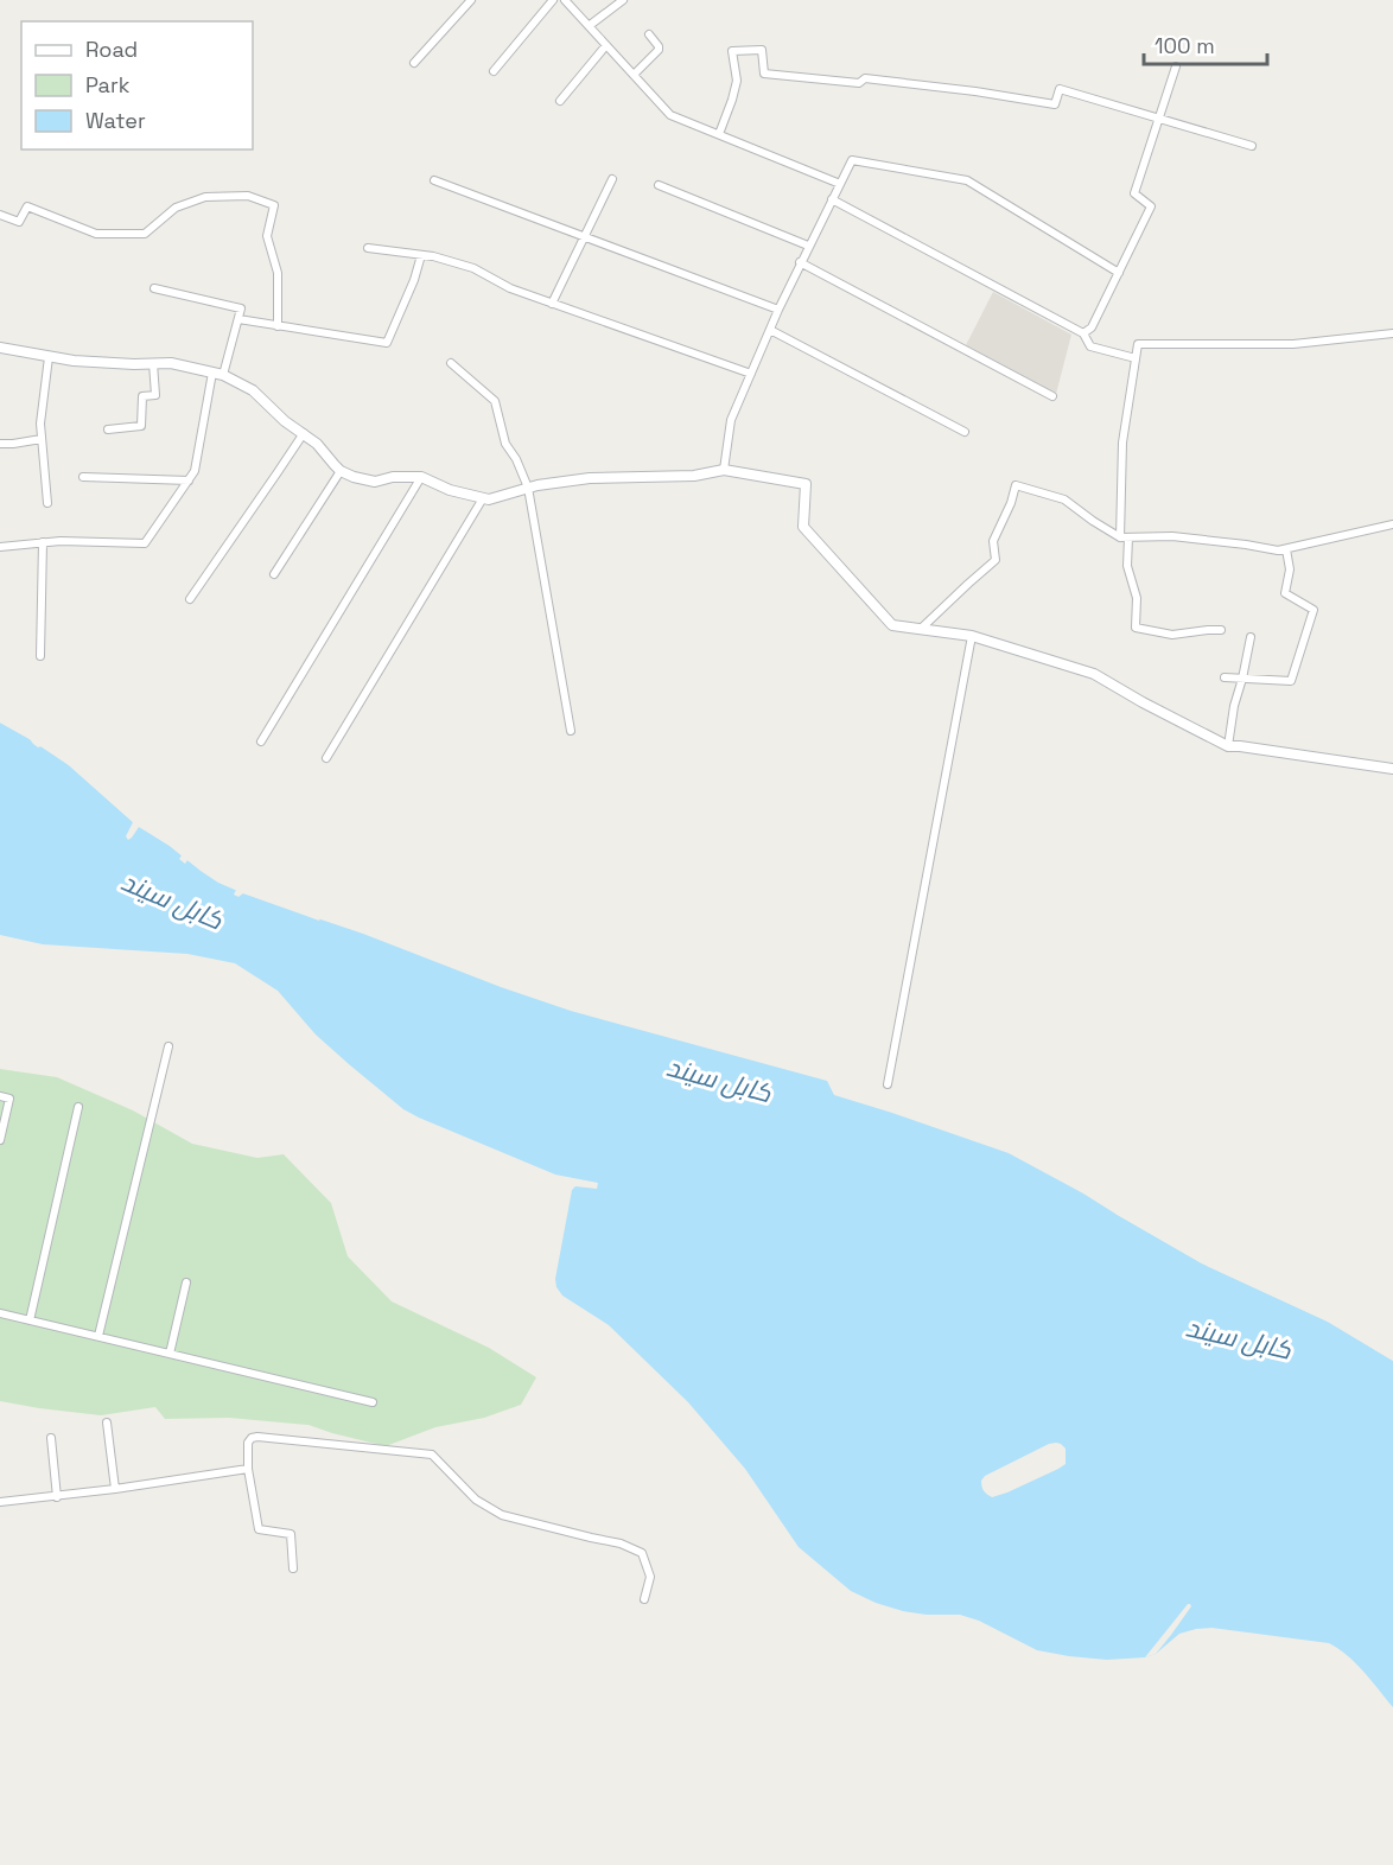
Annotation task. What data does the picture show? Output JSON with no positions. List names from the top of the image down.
{
  "water": ["کابل سيند"],
  "legend": ["Road", "Park", "Water"],
  "scale_bar": "100 m"
}
